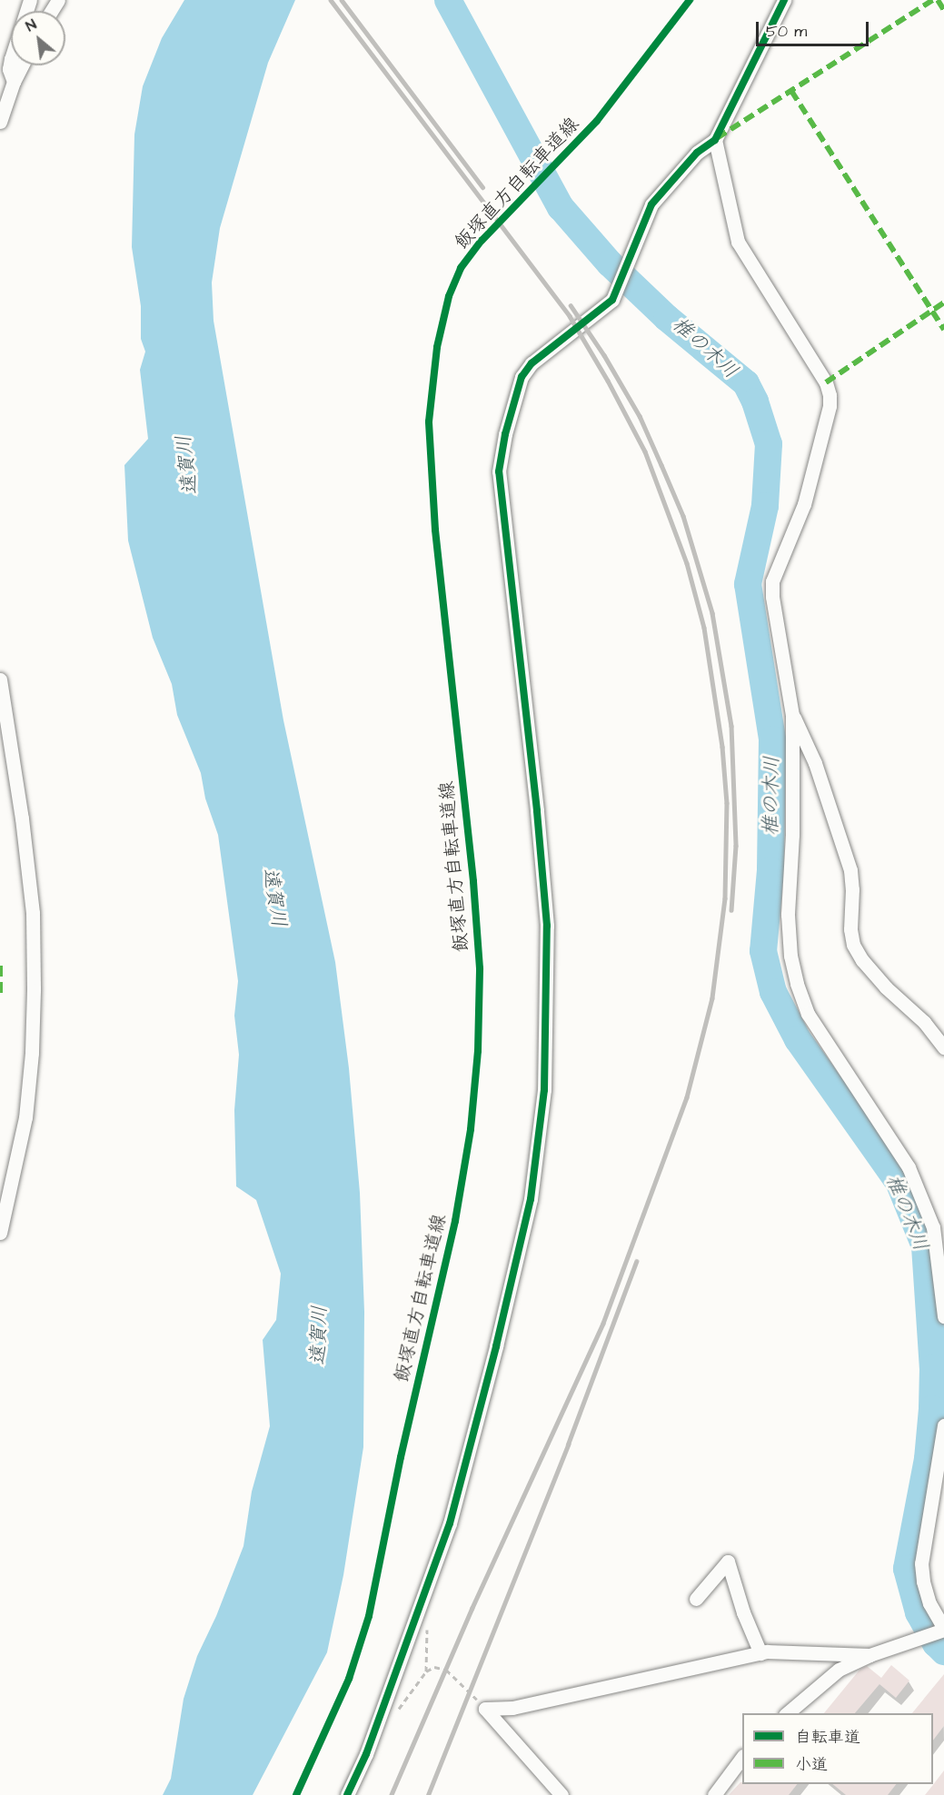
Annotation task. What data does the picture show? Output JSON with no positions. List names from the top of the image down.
{
  "streets": {
    "cycle path": ["飯塚直方自転車道線"]
  },
  "water": ["椎の木川", "遠賀川"],
  "legend": ["自転車道", "小道"],
  "scale_bar": "50 m",
  "north": "top left"
}
